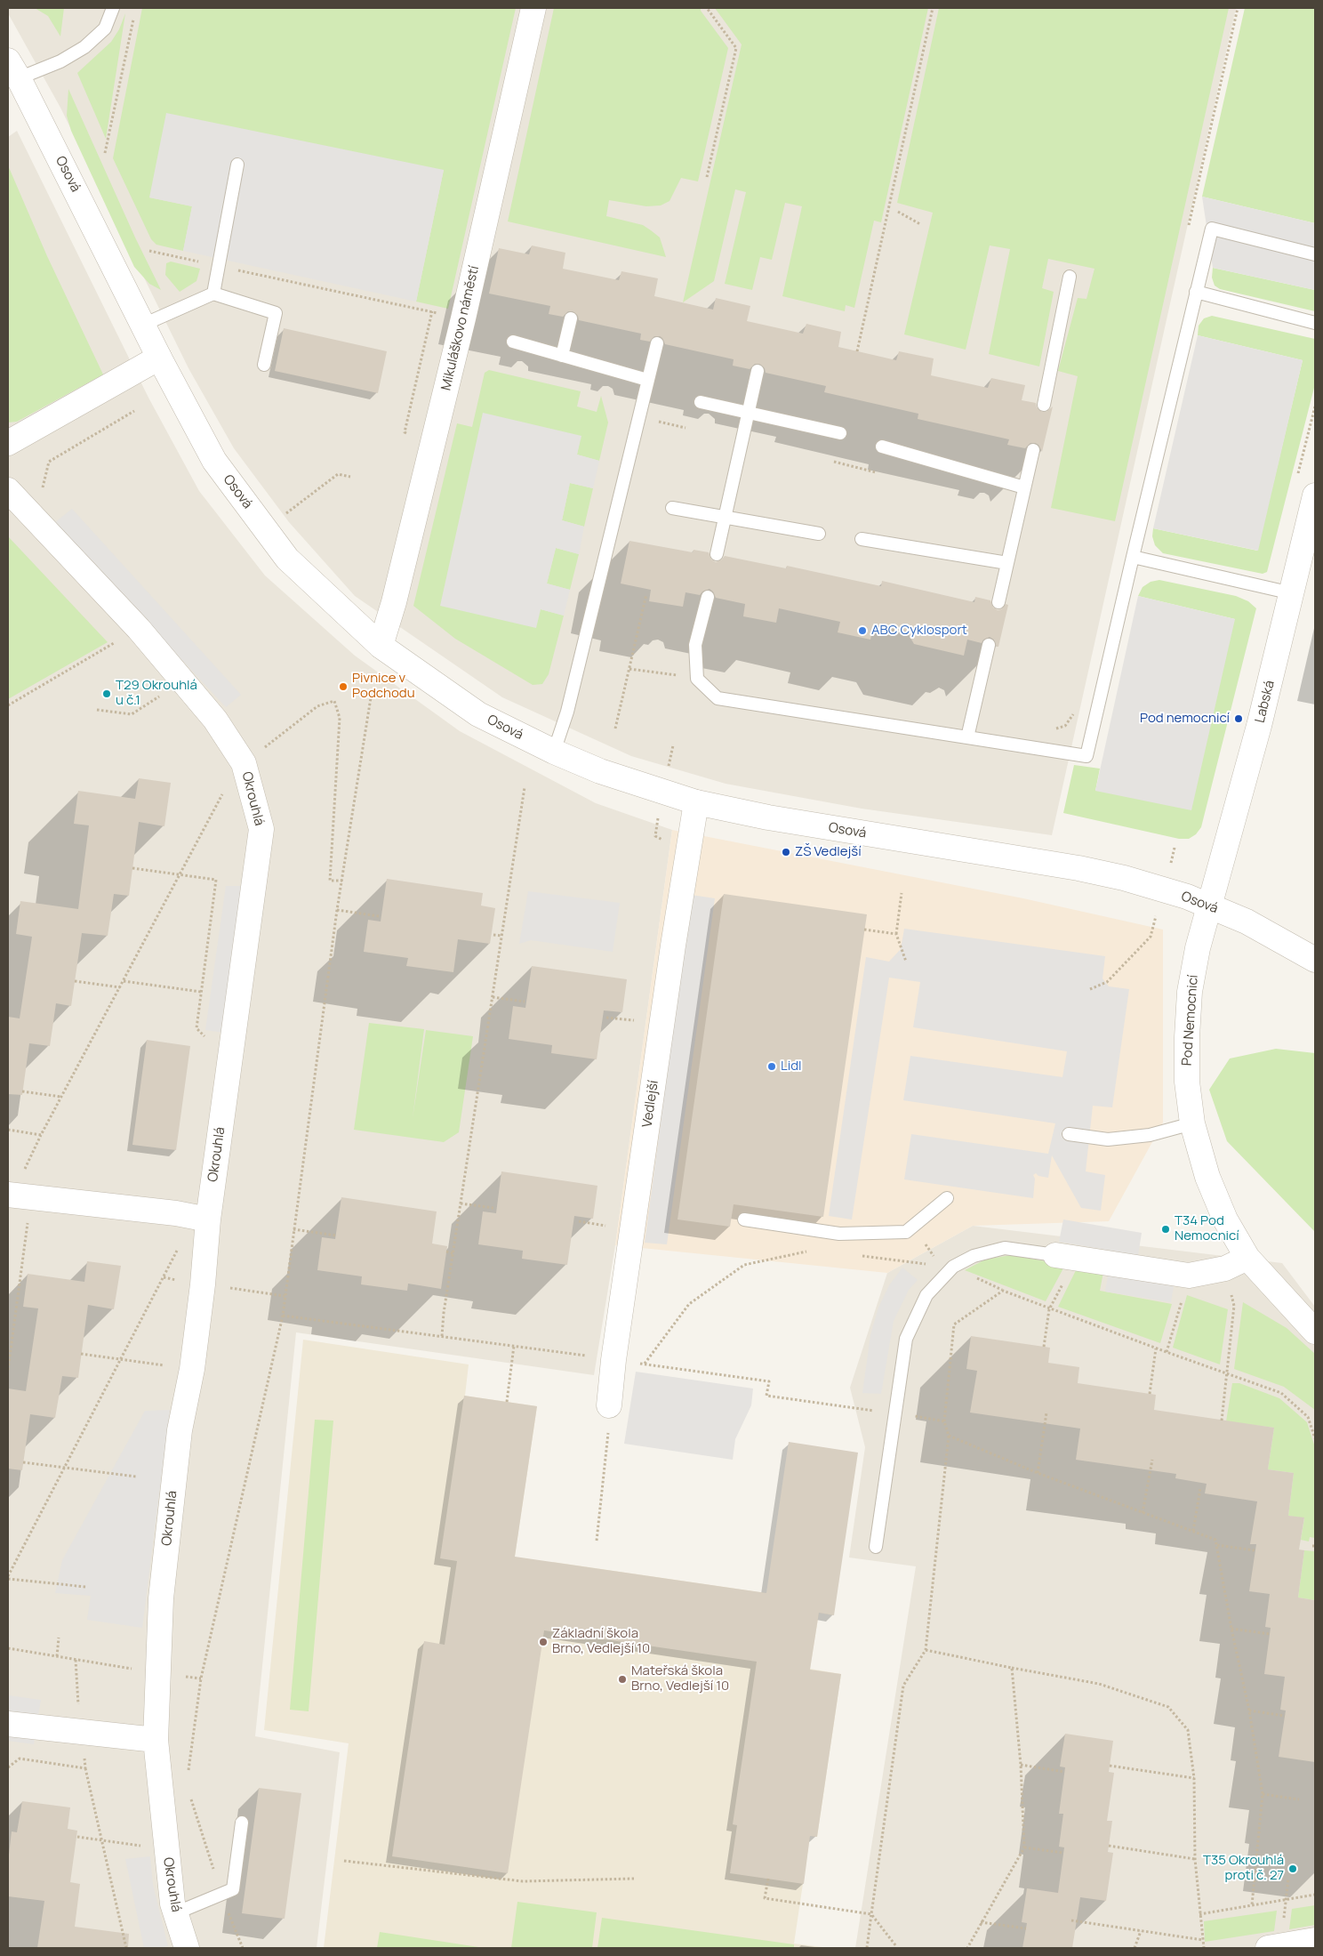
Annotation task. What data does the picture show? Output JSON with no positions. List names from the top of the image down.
{
  "streets": {
    "street": [
      "Osová",
      "Mikuláškovo náměstí",
      "Labská",
      "Okrouhlá",
      "Pod Nemocnicí",
      "Vedlejší"
    ]
  },
  "crossings": [
    ["Osová", "Mikuláškovo náměstí"],
    ["Osová", "Labská"],
    ["Osová", "Pod Nemocnicí"],
    ["Osová", "Vedlejší"],
    ["Labská", "Pod Nemocnicí"]
  ],
  "places": [
    "ABC Cyklosport",
    "Pivnice v Podchodu",
    "T29 Okrouhlá u č.1",
    "Pod nemocnicí",
    "ZŠ Vedlejší",
    "Lidl",
    "T34 Pod Nemocnicí",
    "Základní škola Brno, Vedlejší 10",
    "Mateřská škola Brno, Vedlejší 10",
    "T35 Okrouhlá proti č. 27"
  ]
}
